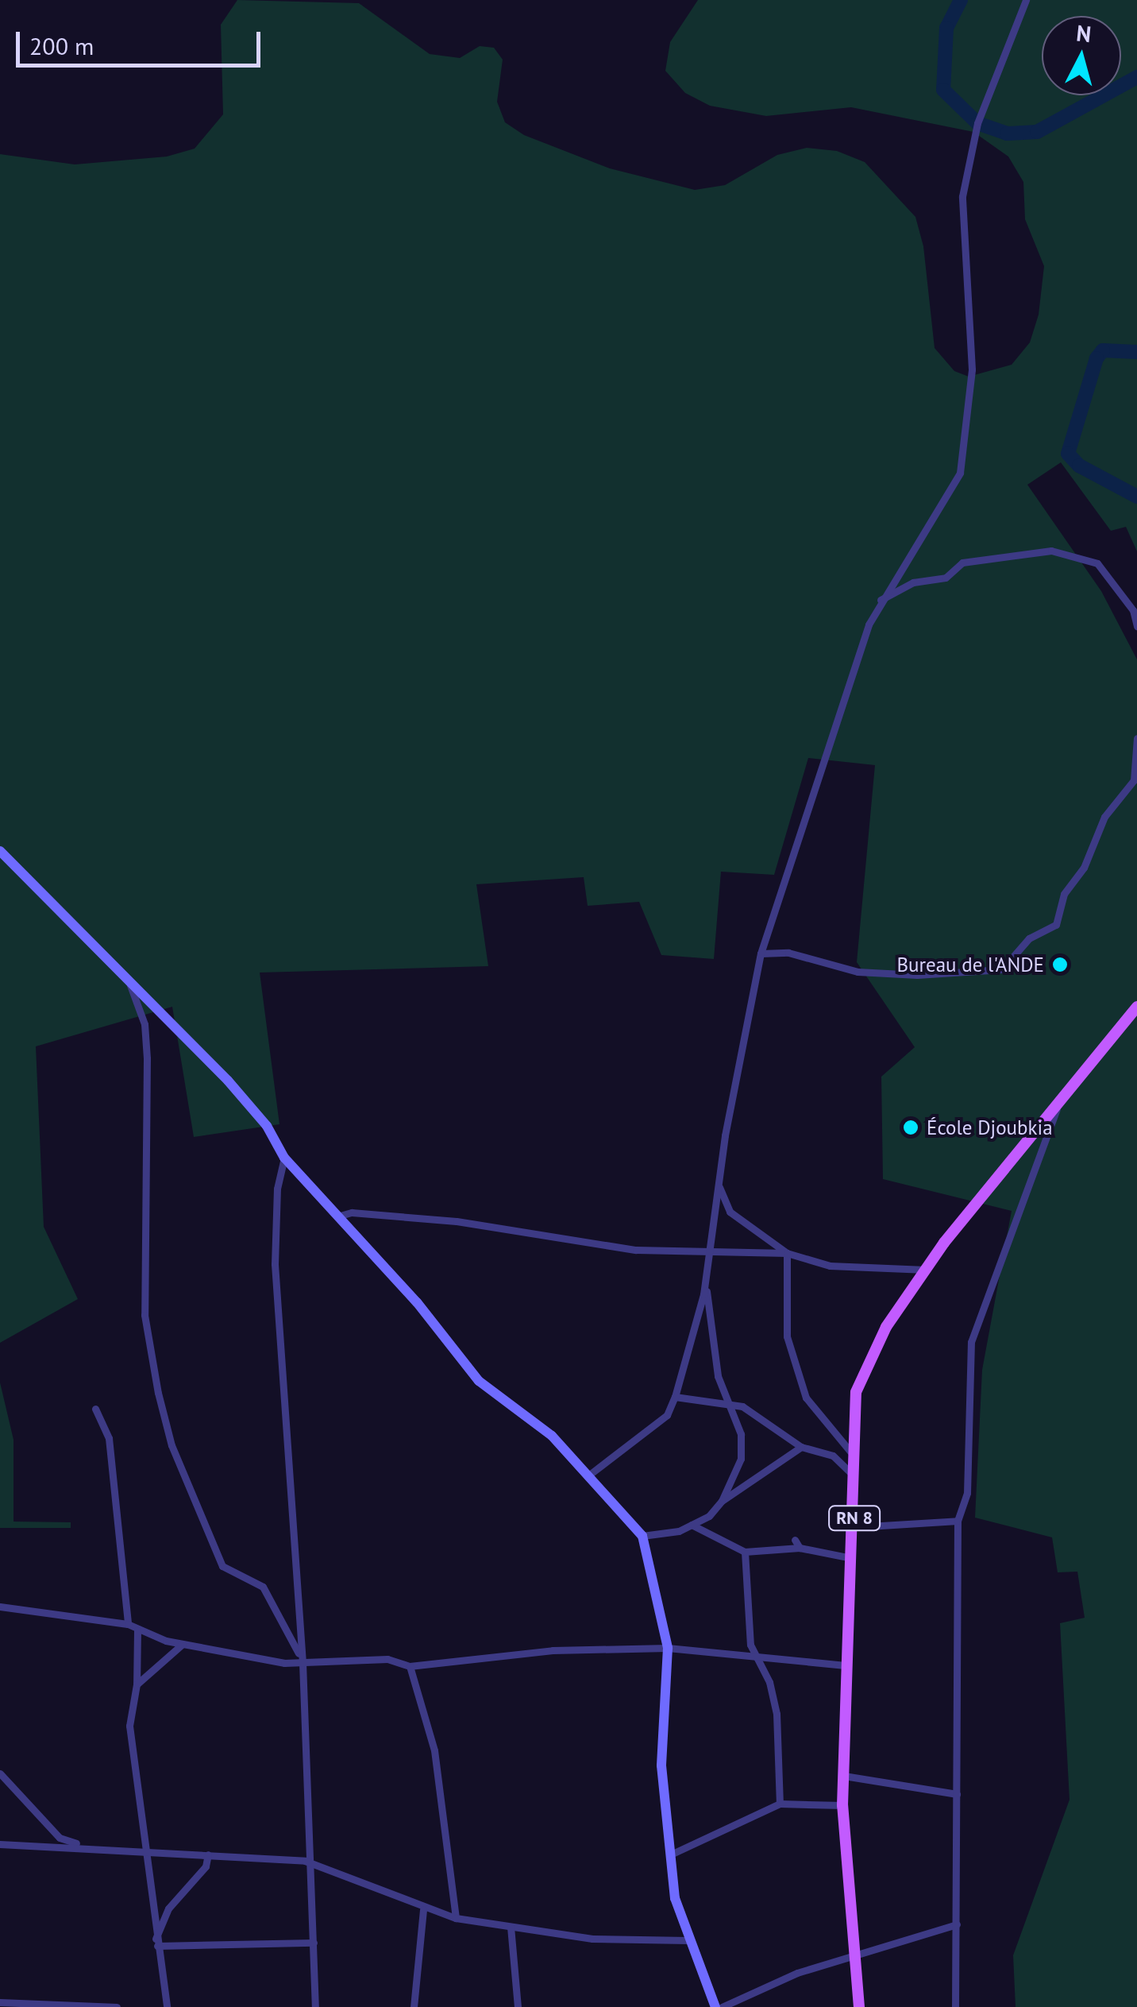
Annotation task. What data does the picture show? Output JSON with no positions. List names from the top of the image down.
{
  "streets": {
    "main road": ["RN 8"]
  },
  "places": ["Bureau de l'ANDE", "École Djoubkia"],
  "scale_bar": "200 m",
  "north": "top"
}
